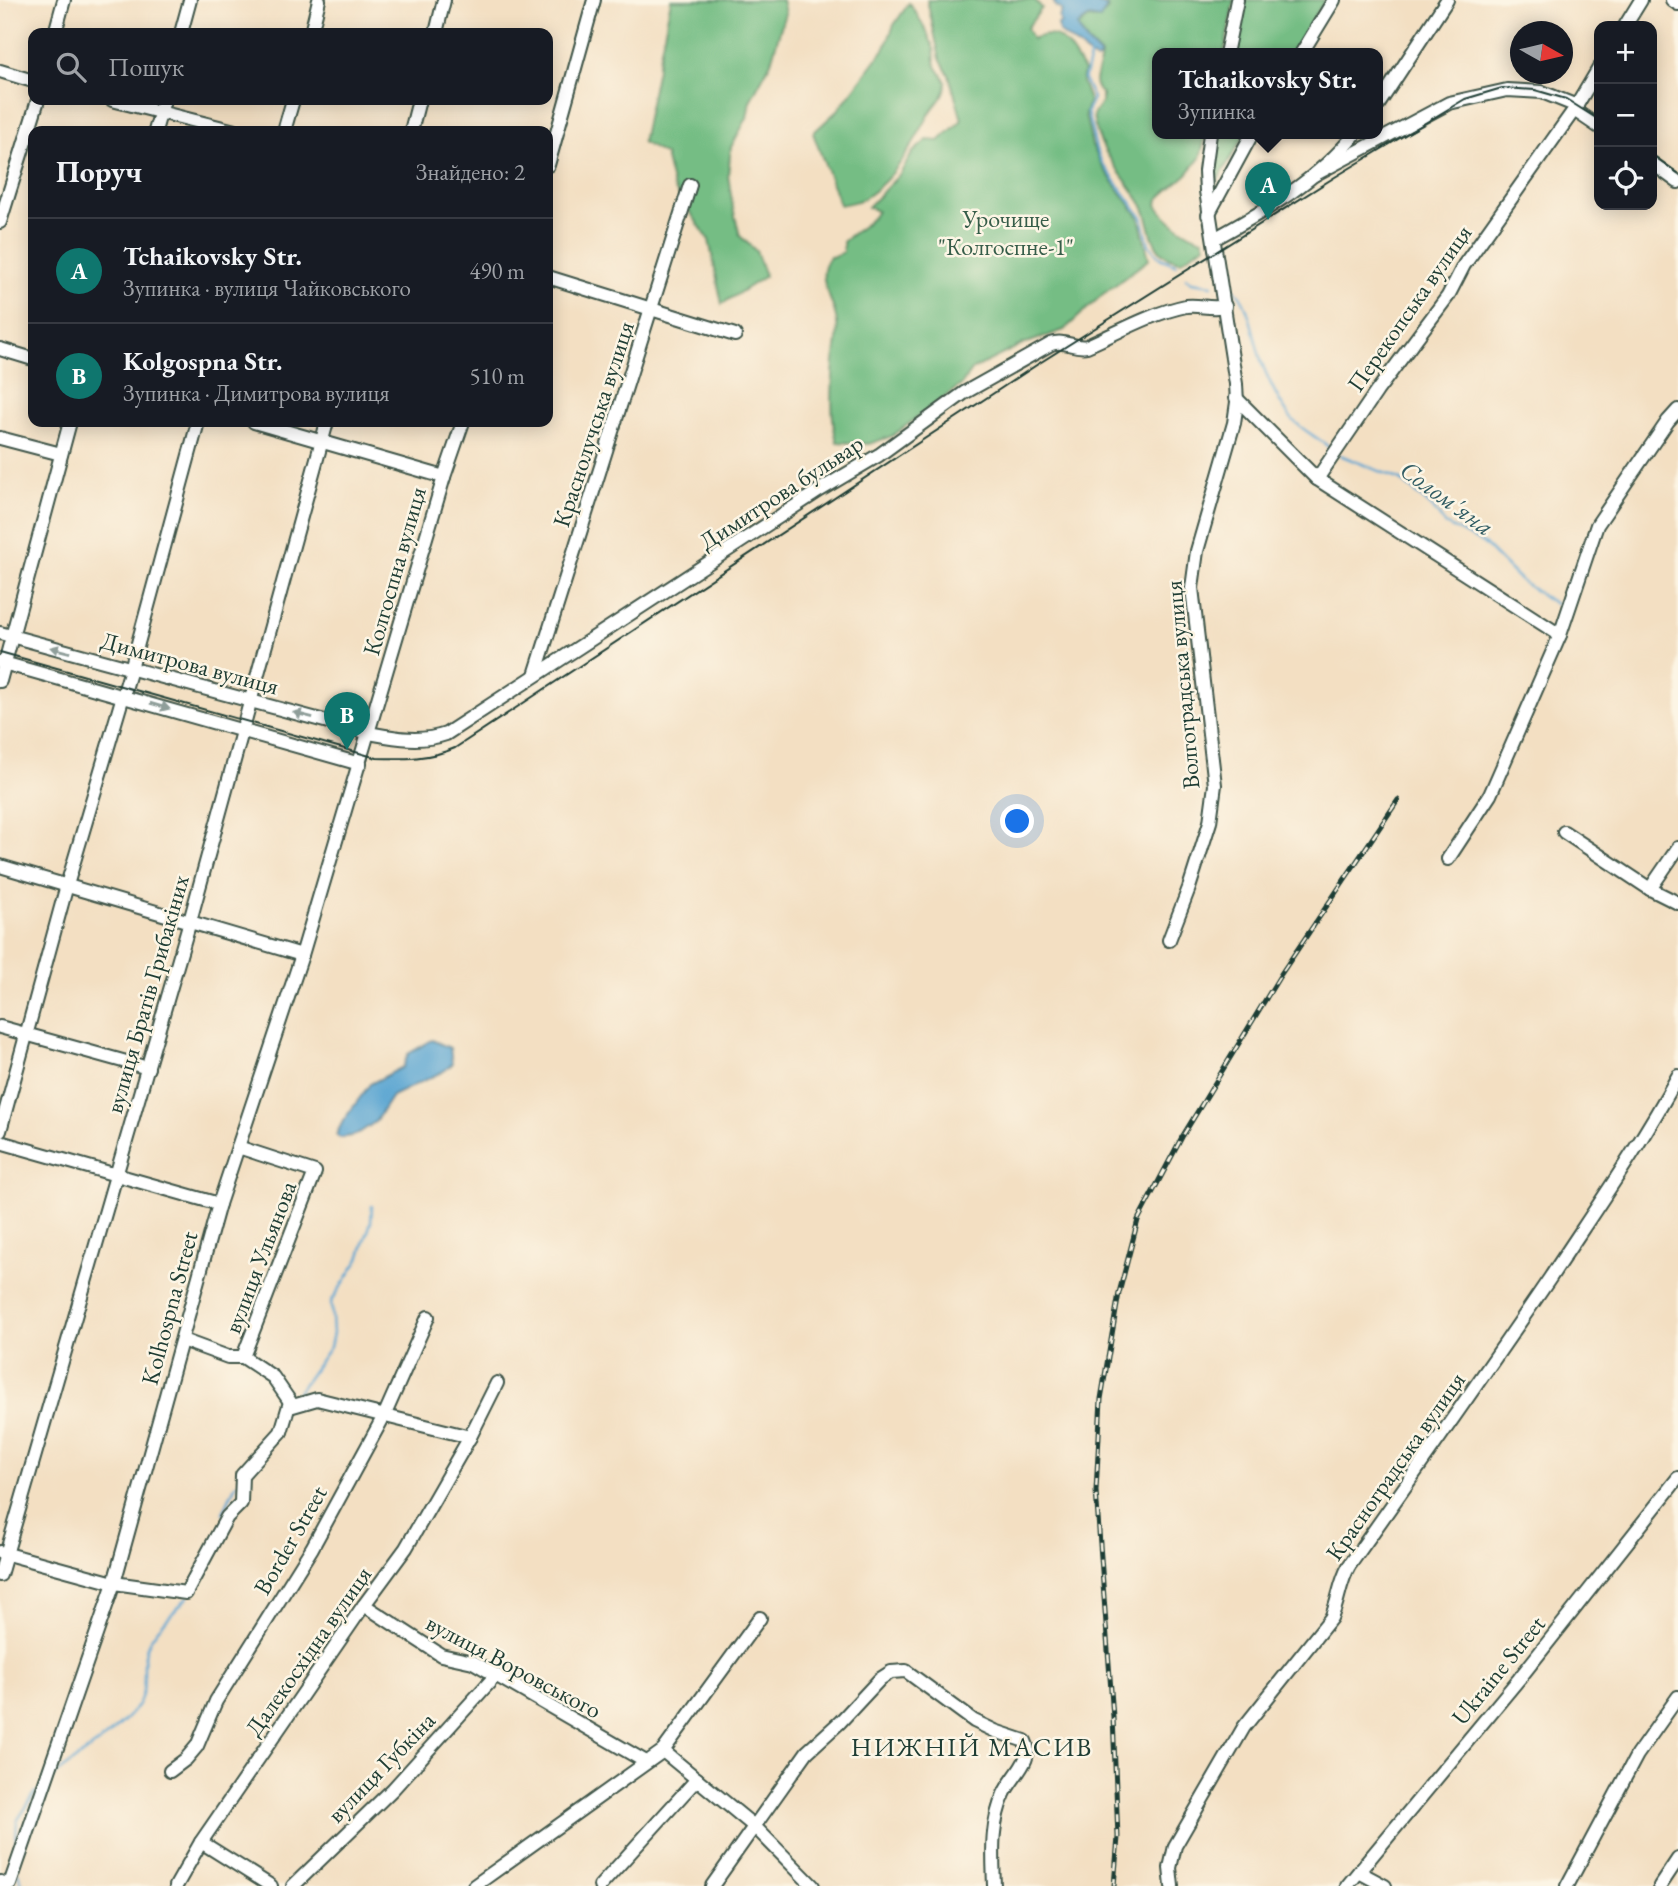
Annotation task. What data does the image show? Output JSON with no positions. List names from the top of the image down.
{
  "streets": {
    "street": [
      "Перекопська вулиця",
      "Краснолучська вулиця",
      "Димитрова бульвар",
      "Колгоспна вулиця",
      "Димитрова вулиця",
      "Волгоградська вулиця",
      "вулиця Братів Грибакіних",
      "вулиця Ульянова",
      "Kolhospna Street",
      "Красноградська вулиця",
      "Border Street",
      "Далекосхідна вулиця",
      "вулиця Воровського",
      "Ukraine Street",
      "вулиця Губкіна"
    ]
  },
  "crossings": [
    ["Краснолучська вулиця", "Димитрова бульвар"],
    ["Димитрова бульвар", "Колгоспна вулиця"],
    ["Димитрова бульвар", "Димитрова вулиця"],
    ["Димитрова бульвар", "Волгоградська вулиця"],
    ["Димитрова бульвар", "Kolhospna Street"],
    ["Колгоспна вулиця", "Димитрова вулиця"],
    ["Колгоспна вулиця", "Kolhospna Street"],
    ["Димитрова вулиця", "вулиця Братів Грибакіних"],
    ["Димитрова вулиця", "Kolhospna Street"],
    ["вулиця Ульянова", "Kolhospna Street"],
    ["Далекосхідна вулиця", "вулиця Воровського"],
    ["вулиця Воровського", "вулиця Губкіна"]
  ],
  "districts": ["НИЖНІЙ МАСИВ"],
  "water": ["Солом'яна"],
  "parks": ["Урочище \"Колгоспне-1\""],
  "north": "right",
  "page": {
    "map_buttons": ["+", "−"],
    "search": "Пошук",
    "popup": ["Tchaikovsky Str.", "Зупинка"],
    "heading": ["Поруч", "Знайдено: 2"],
    "pins": ["A", "B"],
    "list": [
      {
        "mark": "A",
        "name": "Tchaikovsky Str.",
        "note": "Зупинка · вулиця Чайковського",
        "value": "490 m"
      },
      {
        "mark": "B",
        "name": "Kolgospna Str.",
        "note": "Зупинка · Димитрова вулиця",
        "value": "510 m"
      }
    ]
  }
}
